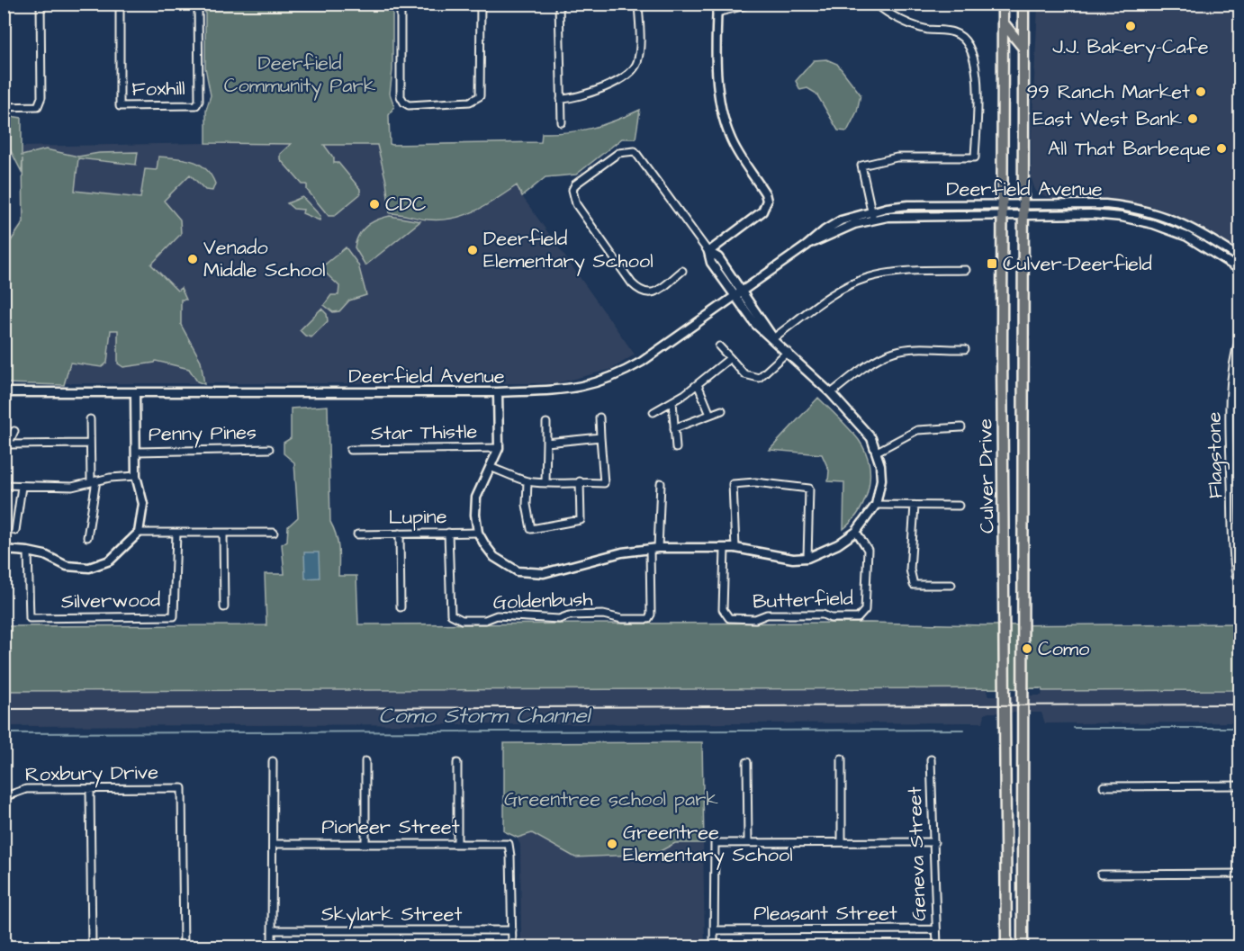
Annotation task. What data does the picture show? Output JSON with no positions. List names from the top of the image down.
{
  "streets": {
    "main road": ["Culver Drive"],
    "street": [
      "Foxhill",
      "Deerfield Avenue",
      "Star Thistle",
      "Penny Pines",
      "Flagstone",
      "Lupine",
      "Butterfield",
      "Silverwood",
      "Goldenbush",
      "Roxbury Drive",
      "Pioneer Street",
      "Geneva Street",
      "Pleasant Street",
      "Skylark Street"
    ]
  },
  "crossings": [
    ["Deerfield Avenue", "Culver Drive"],
    ["Lupine", "Goldenbush"],
    ["Pioneer Street", "Skylark Street"],
    ["Geneva Street", "Pleasant Street"]
  ],
  "water": ["Como Storm Channel"],
  "parks": ["Deerfield Community Park", "Greentree school park"],
  "places": {
    "other": [
      "J.J. Bakery-Cafe",
      "99 Ranch Market",
      "East West Bank",
      "All That Barbeque",
      "CDC",
      "Deerfield Elementary School",
      "Venado Middle School",
      "Como",
      "Greentree Elementary School"
    ],
    "transit": ["Culver-Deerfield"]
  }
}
